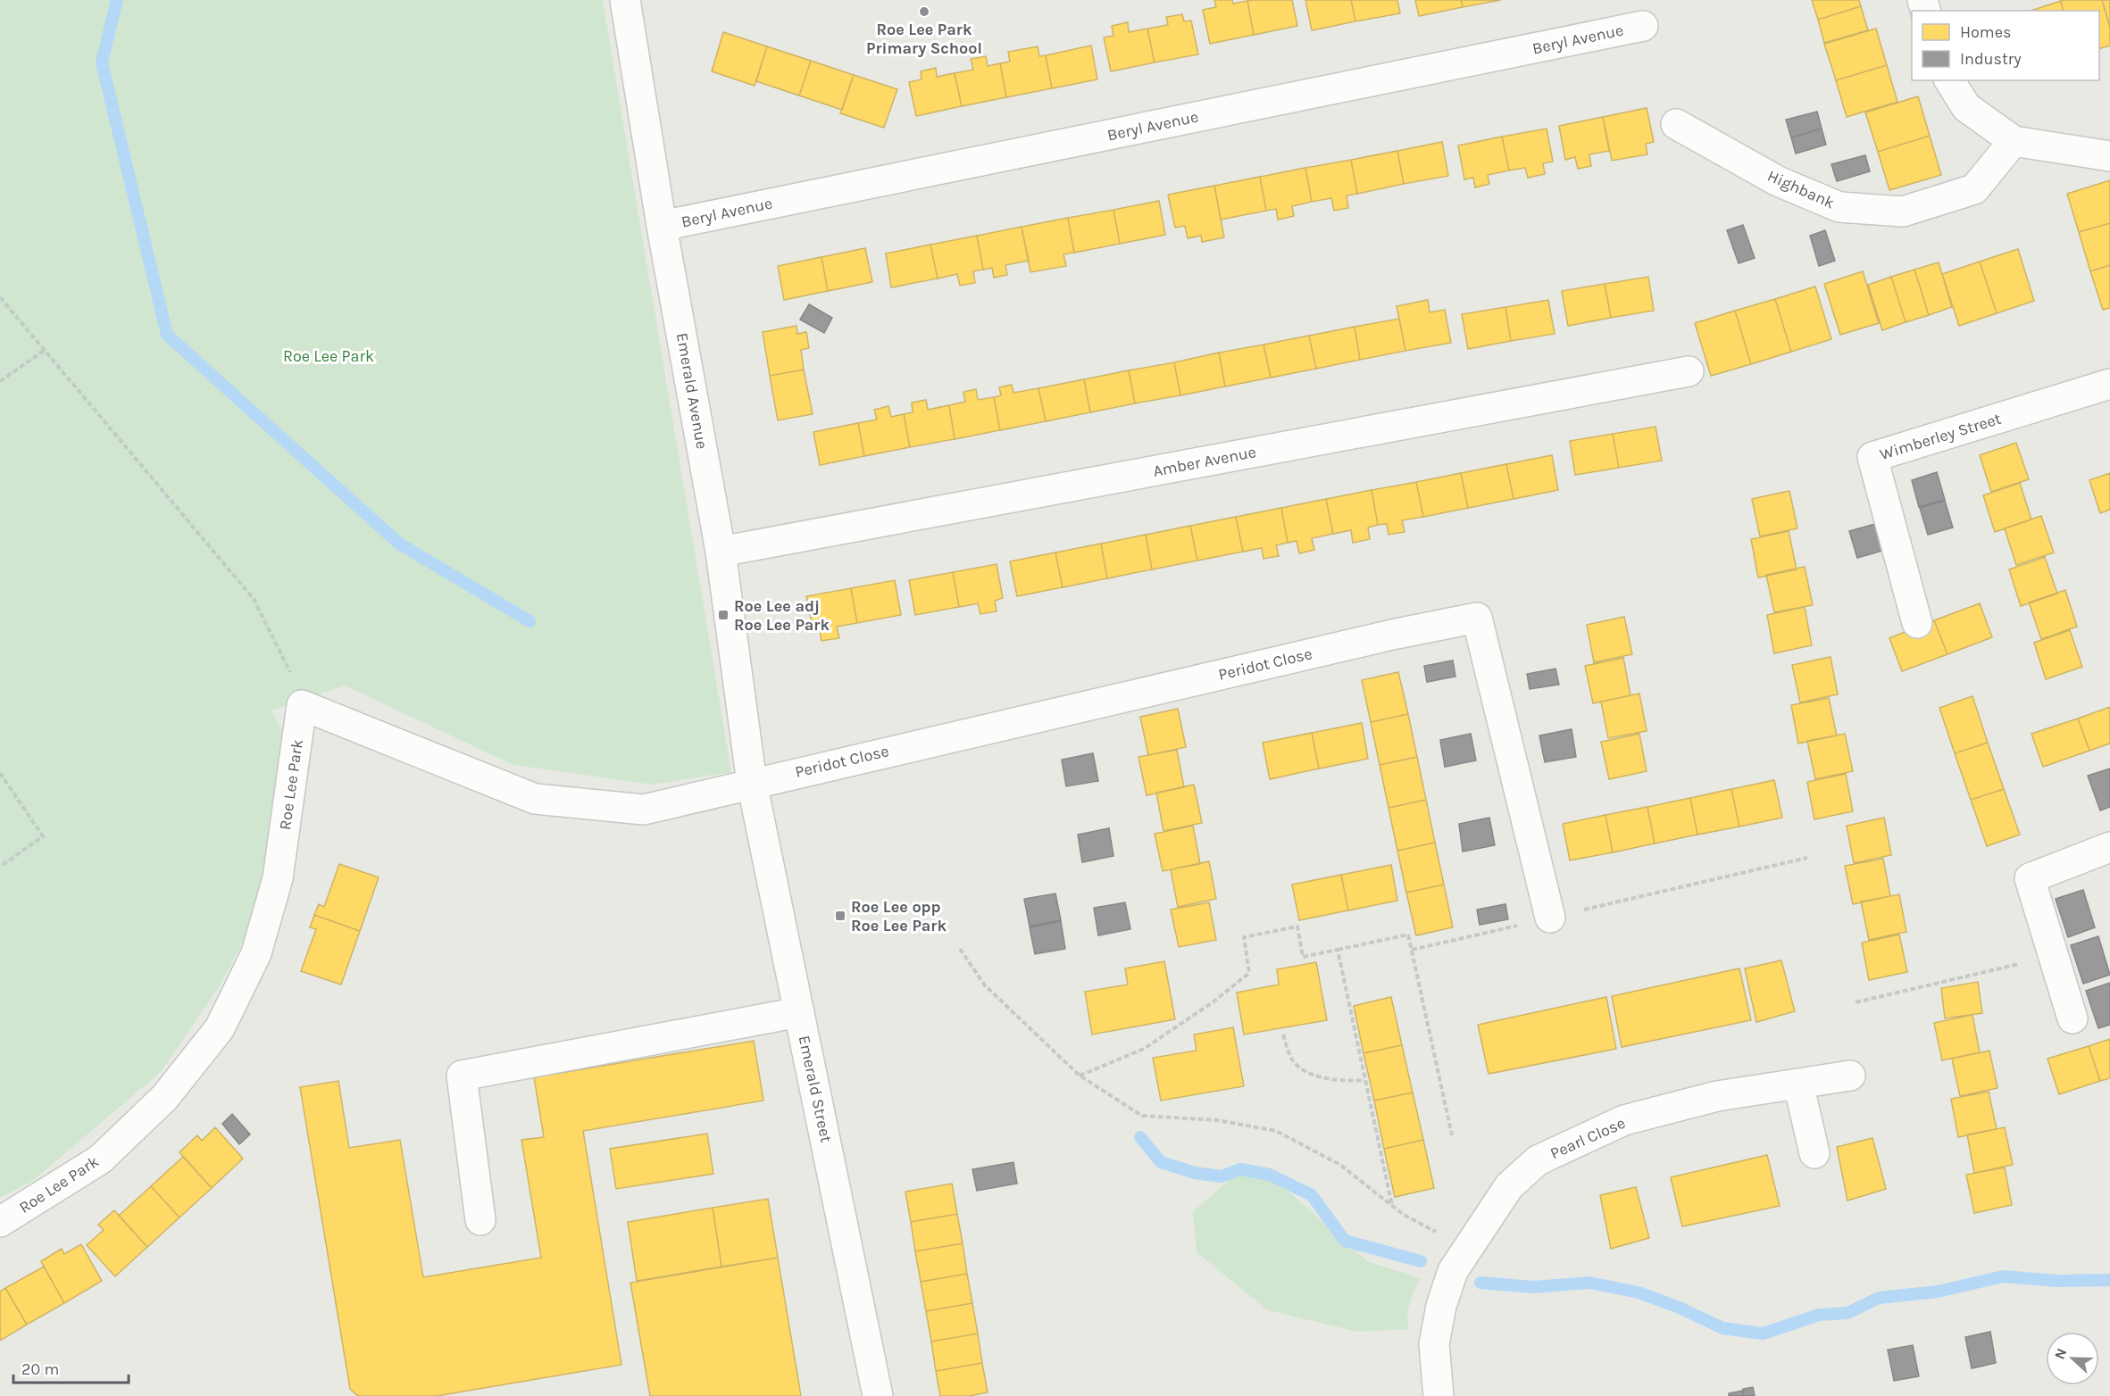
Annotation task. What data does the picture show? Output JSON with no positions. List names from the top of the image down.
{
  "streets": {
    "street": [
      "Beryl Avenue",
      "Highbank",
      "Emerald Avenue",
      "Wimberley Street",
      "Amber Avenue",
      "Peridot Close",
      "Roe Lee Park",
      "Emerald Street",
      "Pearl Close"
    ]
  },
  "crossings": [
    ["Beryl Avenue", "Emerald Avenue"],
    ["Emerald Avenue", "Amber Avenue"],
    ["Emerald Avenue", "Peridot Close"],
    ["Emerald Avenue", "Emerald Street"],
    ["Peridot Close", "Emerald Street"]
  ],
  "parks": ["Roe Lee Park"],
  "places": {
    "other": ["Roe Lee Park Primary School"],
    "transit": ["Roe Lee adj Roe Lee Park", "Roe Lee opp Roe Lee Park"]
  },
  "legend": ["Homes", "Industry"],
  "scale_bar": "20 m",
  "north": "left"
}
